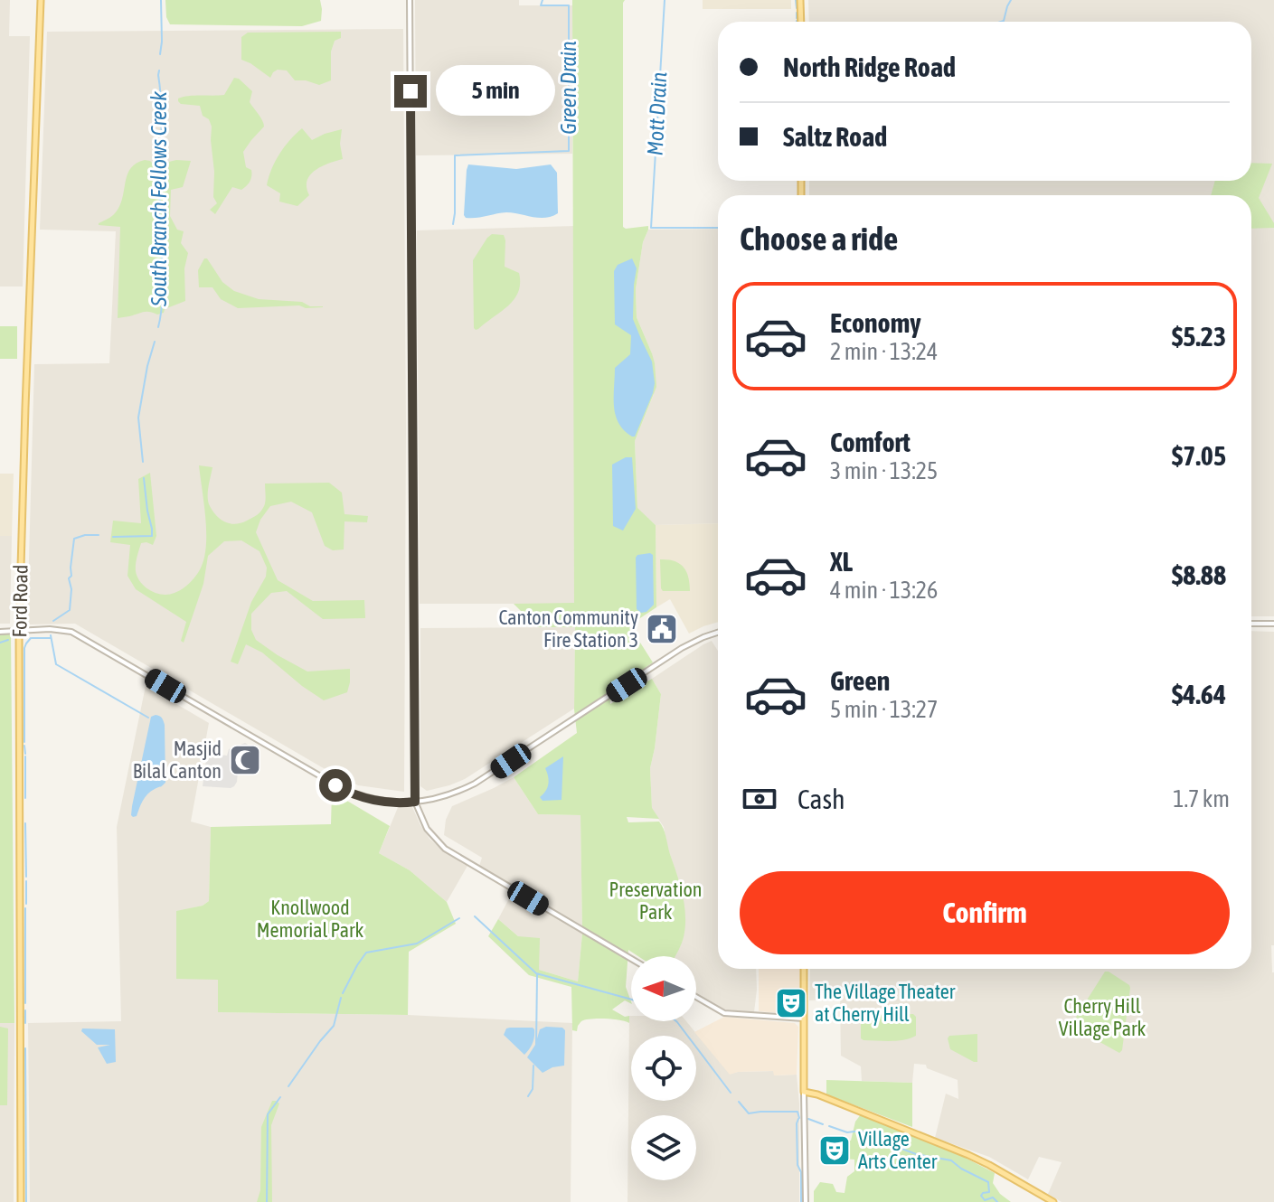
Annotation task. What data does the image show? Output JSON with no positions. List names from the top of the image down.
{
  "streets": {
    "main road": ["Ford Road"]
  },
  "water": ["Green Drain", "Mott Drain", "South Branch Fellows Creek"],
  "parks": ["Preservation Park", "Knollwood Memorial Park", "Cherry Hill Village Park"],
  "places": {
    "public building": ["Canton Community Fire Station 3"],
    "mosque": ["Masjid Bilal Canton"],
    "theatre": ["The Village Theater at Cherry Hill", "Village Arts Center"]
  },
  "north": "left",
  "page": {
    "banner": ["North Ridge Road", "Saltz Road"],
    "bubble": "5 min",
    "heading": "Choose a ride",
    "list": [
      {
        "name": "Economy",
        "note": "2 min · 13:24",
        "value": "$5.23"
      },
      {
        "name": "Comfort",
        "note": "3 min · 13:25",
        "value": "$7.05"
      },
      {
        "name": "XL",
        "note": "4 min · 13:26",
        "value": "$8.88"
      },
      {
        "name": "Green",
        "note": "5 min · 13:27",
        "value": "$4.64"
      }
    ],
    "pay": ["Cash", "1.7 km"],
    "buttons": "Confirm"
  }
}
